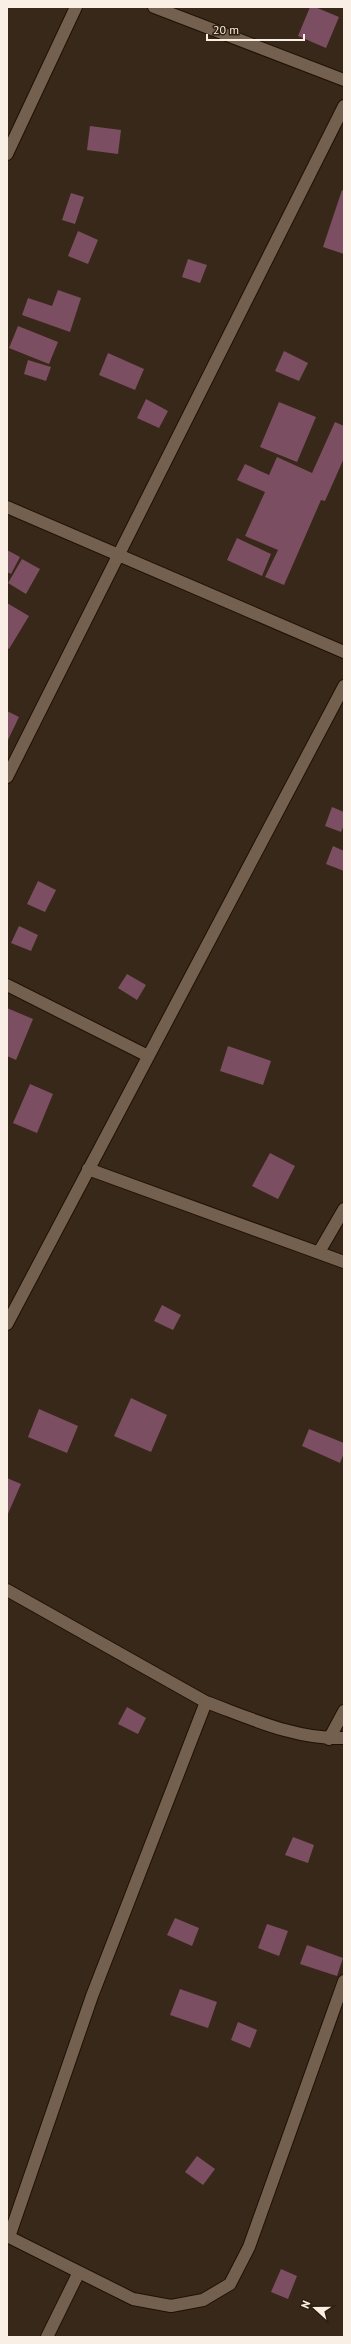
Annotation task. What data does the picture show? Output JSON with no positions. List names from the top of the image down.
{
  "scale_bar": "20 m",
  "north": "left"
}
